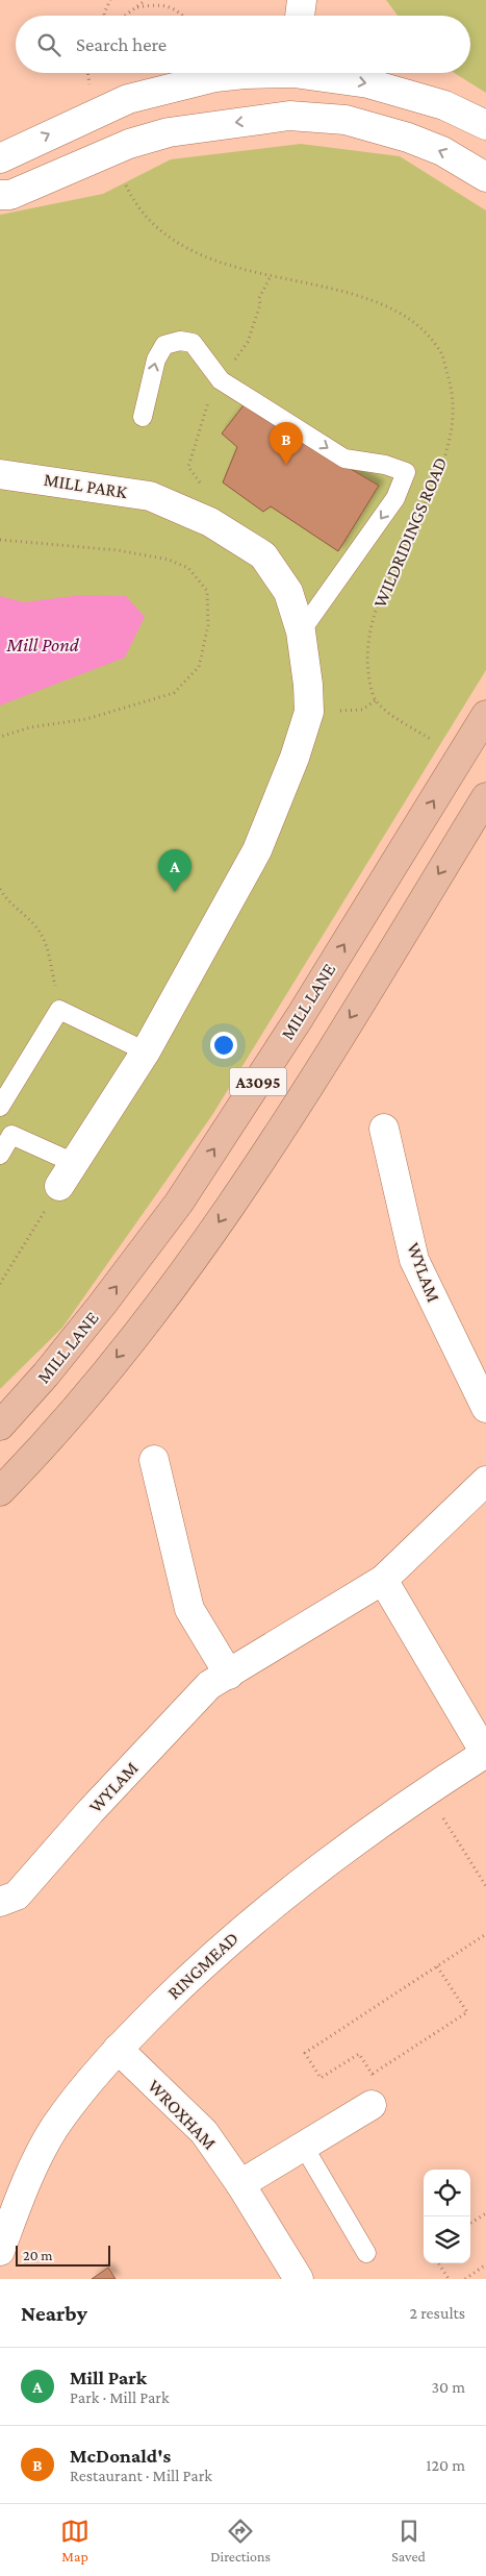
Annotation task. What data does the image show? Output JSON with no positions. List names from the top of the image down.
{
  "streets": {
    "main road": ["MILL LANE", "A3095"],
    "street": [
      "MILL PARK",
      "WYLAM",
      "RINGMEAD",
      "WROXHAM"
    ],
    "path": ["WILDRIDINGS ROAD"]
  },
  "crossings": [
    ["RINGMEAD", "WROXHAM"]
  ],
  "water": ["Mill Pond"],
  "scale_bar": "20 m",
  "page": {
    "search": "Search here",
    "pins": ["B", "A"],
    "scale": "20 m",
    "heading": ["Nearby", "2 results"],
    "list": [
      {
        "mark": "A",
        "name": "Mill Park",
        "note": "Park · Mill Park",
        "value": "30 m"
      },
      {
        "mark": "B",
        "name": "McDonald's",
        "note": "Restaurant · Mill Park",
        "value": "120 m"
      }
    ],
    "nav": ["Map", "Directions", "Saved"]
  }
}
